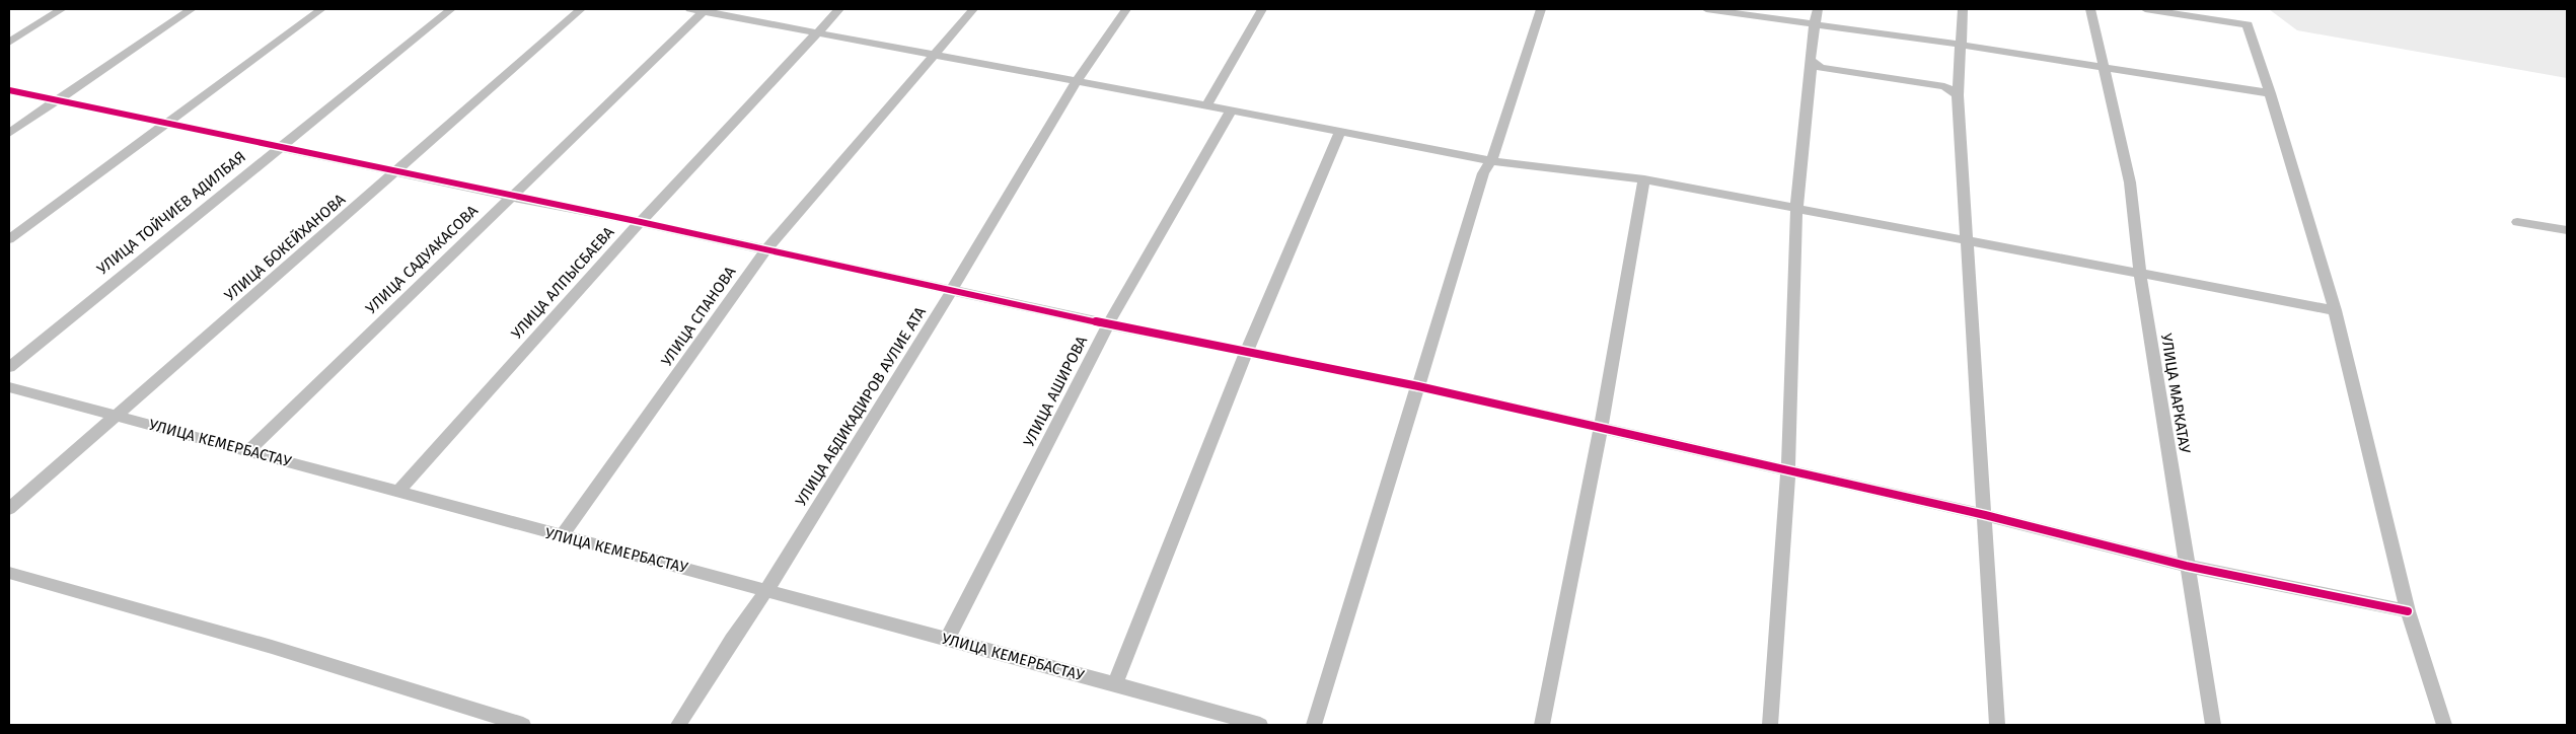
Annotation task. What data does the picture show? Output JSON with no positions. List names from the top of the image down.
{
  "streets": {
    "street": [
      "УЛИЦА ТОЙЧИЕВ АДИЛБАЯ",
      "УЛИЦА БОКЕЙХАНОВА",
      "УЛИЦА САДУАКАСОВА",
      "УЛИЦА АЛПЫСБАЕВА",
      "УЛИЦА СПАНОВА",
      "УЛИЦА АШИРОВА",
      "УЛИЦА МАРКАТАУ",
      "УЛИЦА АБДИКАДИРОВ АУЛИЕ АТА",
      "УЛИЦА КЕМЕРБАСТАУ"
    ]
  },
  "crossings": [
    ["УЛИЦА БОКЕЙХАНОВА", "УЛИЦА КЕМЕРБАСТАУ"],
    ["УЛИЦА САДУАКАСОВА", "УЛИЦА КЕМЕРБАСТАУ"],
    ["УЛИЦА АЛПЫСБАЕВА", "УЛИЦА КЕМЕРБАСТАУ"],
    ["УЛИЦА СПАНОВА", "УЛИЦА КЕМЕРБАСТАУ"],
    ["УЛИЦА АШИРОВА", "УЛИЦА КЕМЕРБАСТАУ"],
    ["УЛИЦА АБДИКАДИРОВ АУЛИЕ АТА", "УЛИЦА КЕМЕРБАСТАУ"]
  ]
}
